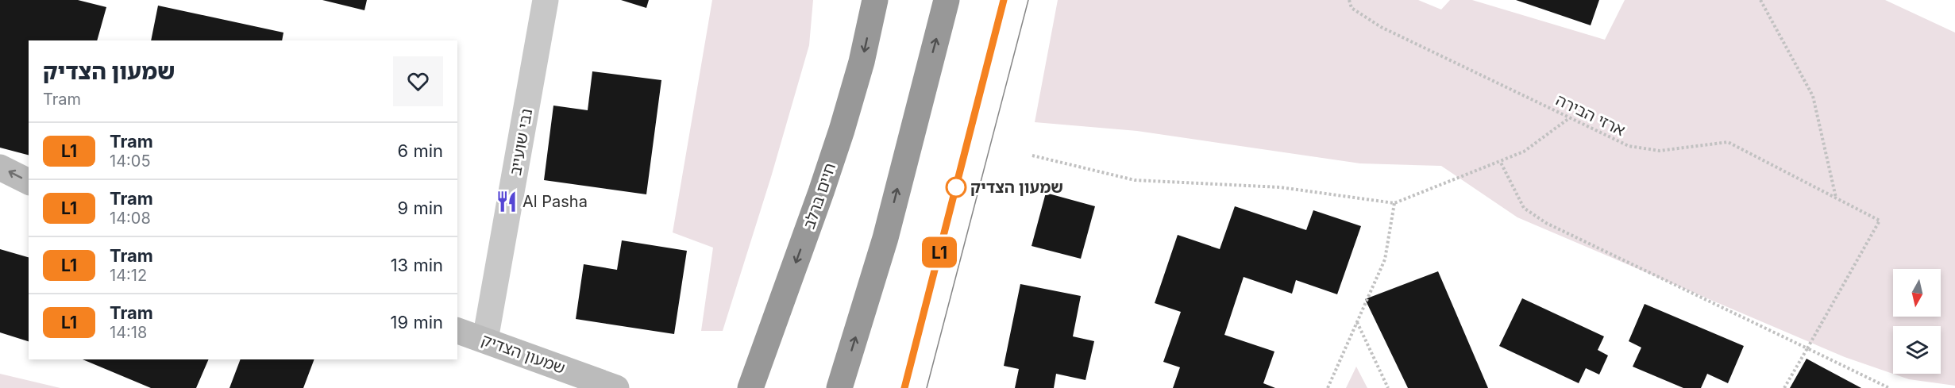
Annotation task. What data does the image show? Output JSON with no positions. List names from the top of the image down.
{
  "streets": {
    "highway": ["חיים ברלב"],
    "street": ["נבי שועייב", "שמעון הצדיק"],
    "path": ["ארזי הבירה"]
  },
  "crossings": [
    ["נבי שועייב", "שמעון הצדיק"]
  ],
  "places": {
    "other": ["שמעון הצדיק"],
    "restaurant": ["Al Pasha"]
  },
  "lines": ["tram line L1"],
  "north": "bottom",
  "page": {
    "on_map": "L1",
    "heading": ["שמעון הצדיק", "Tram"],
    "list": [
      {
        "mark": "L1",
        "name": "Tram",
        "note": "14:05",
        "value": "6 min"
      },
      {
        "mark": "L1",
        "name": "Tram",
        "note": "14:08",
        "value": "9 min"
      },
      {
        "mark": "L1",
        "name": "Tram",
        "note": "14:12",
        "value": "13 min"
      },
      {
        "mark": "L1",
        "name": "Tram",
        "note": "14:18",
        "value": "19 min"
      }
    ]
  }
}
